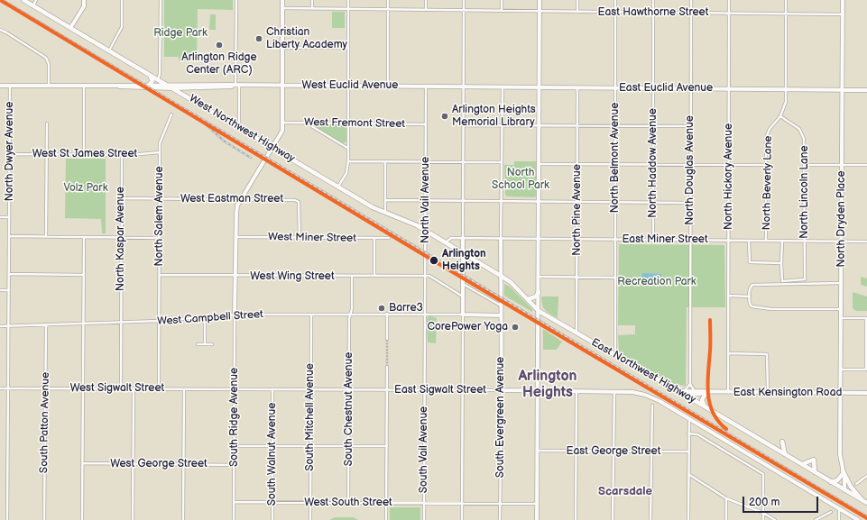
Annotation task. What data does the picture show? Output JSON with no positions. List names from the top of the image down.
{
  "streets": {
    "main road": ["West Northwest Highway", "East Northwest Highway"],
    "street": [
      "East Hawthorne Street",
      "West Euclid Avenue",
      "East Euclid Avenue",
      "West Fremont Street",
      "North Dwyer Avenue",
      "West St James Street",
      "North Belmont Avenue",
      "North Haddow Avenue",
      "North Douglas Avenue",
      "North Hickory Avenue",
      "North Beverly Lane",
      "North Lincoln Lane",
      "West Eastman Street",
      "North Vail Avenue",
      "North Pine Avenue",
      "North Salem Avenue",
      "North Dryden Place",
      "West Miner Street",
      "North Kaspar Avenue",
      "East Miner Street",
      "West Wing Street",
      "West Campbell Street",
      "West Sigwalt Street",
      "East Sigwalt Street",
      "East Kensington Road",
      "South Chestnut Avenue",
      "South Ridge Avenue",
      "South Mitchell Avenue",
      "South Evergreen Avenue",
      "South Patton Avenue",
      "South Vail Avenue",
      "East George Street",
      "South Walnut Avenue",
      "West George Street",
      "West South Street"
    ]
  },
  "crossings": [
    ["East Hawthorne Street", "North Belmont Avenue"],
    ["East Hawthorne Street", "North Haddow Avenue"],
    ["East Hawthorne Street", "North Douglas Avenue"],
    ["East Hawthorne Street", "North Hickory Avenue"],
    ["East Hawthorne Street", "North Beverly Lane"],
    ["East Hawthorne Street", "North Dryden Place"],
    ["West Euclid Avenue", "East Euclid Avenue"],
    ["West Euclid Avenue", "West Northwest Highway"],
    ["West Euclid Avenue", "North Dwyer Avenue"],
    ["West Euclid Avenue", "North Vail Avenue"],
    ["East Euclid Avenue", "North Belmont Avenue"],
    ["East Euclid Avenue", "North Haddow Avenue"],
    ["East Euclid Avenue", "North Douglas Avenue"],
    ["East Euclid Avenue", "North Hickory Avenue"],
    ["East Euclid Avenue", "North Beverly Lane"],
    ["East Euclid Avenue", "North Pine Avenue"],
    ["East Euclid Avenue", "North Dryden Place"],
    ["West Fremont Street", "North Vail Avenue"],
    ["West Northwest Highway", "North Vail Avenue"],
    ["West Northwest Highway", "East Northwest Highway"],
    ["North Dwyer Avenue", "West St James Street"],
    ["North Dwyer Avenue", "West Campbell Street"],
    ["North Dwyer Avenue", "West Sigwalt Street"],
    ["West St James Street", "North Salem Avenue"],
    ["West St James Street", "North Kaspar Avenue"],
    ["North Belmont Avenue", "East Miner Street"],
    ["North Belmont Avenue", "East Northwest Highway"],
    ["North Haddow Avenue", "East Miner Street"],
    ["North Douglas Avenue", "East Miner Street"],
    ["North Hickory Avenue", "East Miner Street"],
    ["North Hickory Avenue", "East Kensington Road"],
    ["North Beverly Lane", "North Lincoln Lane"],
    ["North Beverly Lane", "East Miner Street"],
    ["North Lincoln Lane", "East Miner Street"],
    ["West Eastman Street", "North Salem Avenue"],
    ["West Eastman Street", "West Miner Street"],
    ["West Eastman Street", "North Kaspar Avenue"],
    ["North Vail Avenue", "West Wing Street"],
    ["North Vail Avenue", "West Campbell Street"],
    ["North Vail Avenue", "South Vail Avenue"],
    ["North Pine Avenue", "East Miner Street"],
    ["North Pine Avenue", "East Northwest Highway"],
    ["North Salem Avenue", "West Wing Street"],
    ["North Salem Avenue", "West Campbell Street"],
    ["North Salem Avenue", "West Sigwalt Street"],
    ["North Dryden Place", "East Miner Street"],
    ["North Dryden Place", "East Northwest Highway"],
    ["North Dryden Place", "East Kensington Road"],
    ["North Kaspar Avenue", "West Campbell Street"],
    ["North Kaspar Avenue", "West Sigwalt Street"],
    ["East Miner Street", "South Evergreen Avenue"],
    ["West Wing Street", "South Chestnut Avenue"],
    ["West Campbell Street", "South Chestnut Avenue"],
    ["West Campbell Street", "South Ridge Avenue"],
    ["West Campbell Street", "South Mitchell Avenue"],
    ["West Campbell Street", "South Patton Avenue"],
    ["West Campbell Street", "South Vail Avenue"],
    ["East Northwest Highway", "East Kensington Road"],
    ["East Northwest Highway", "South Evergreen Avenue"],
    ["West Sigwalt Street", "East Sigwalt Street"],
    ["West Sigwalt Street", "South Ridge Avenue"],
    ["West Sigwalt Street", "South Patton Avenue"],
    ["East Sigwalt Street", "South Chestnut Avenue"],
    ["East Sigwalt Street", "South Ridge Avenue"],
    ["East Sigwalt Street", "South Mitchell Avenue"],
    ["East Sigwalt Street", "South Evergreen Avenue"],
    ["East Sigwalt Street", "South Vail Avenue"],
    ["East Sigwalt Street", "South Walnut Avenue"],
    ["South Chestnut Avenue", "West South Street"],
    ["South Ridge Avenue", "West George Street"],
    ["South Ridge Avenue", "West South Street"],
    ["South Mitchell Avenue", "West South Street"],
    ["South Evergreen Avenue", "West South Street"],
    ["South Vail Avenue", "West South Street"],
    ["South Walnut Avenue", "West South Street"]
  ],
  "districts": ["Arlington Heights", "Scarsdale"],
  "parks": [
    "Ridge Park",
    "North School Park",
    "Volz Park",
    "Recreation Park"
  ],
  "places": [
    "Christian Liberty Academy",
    "Arlington Ridge Center (ARC)",
    "Arlington Heights Memorial Library",
    "Arlington Heights",
    "Barre3",
    "CorePower Yoga"
  ],
  "scale_bar": "200 m"
}
